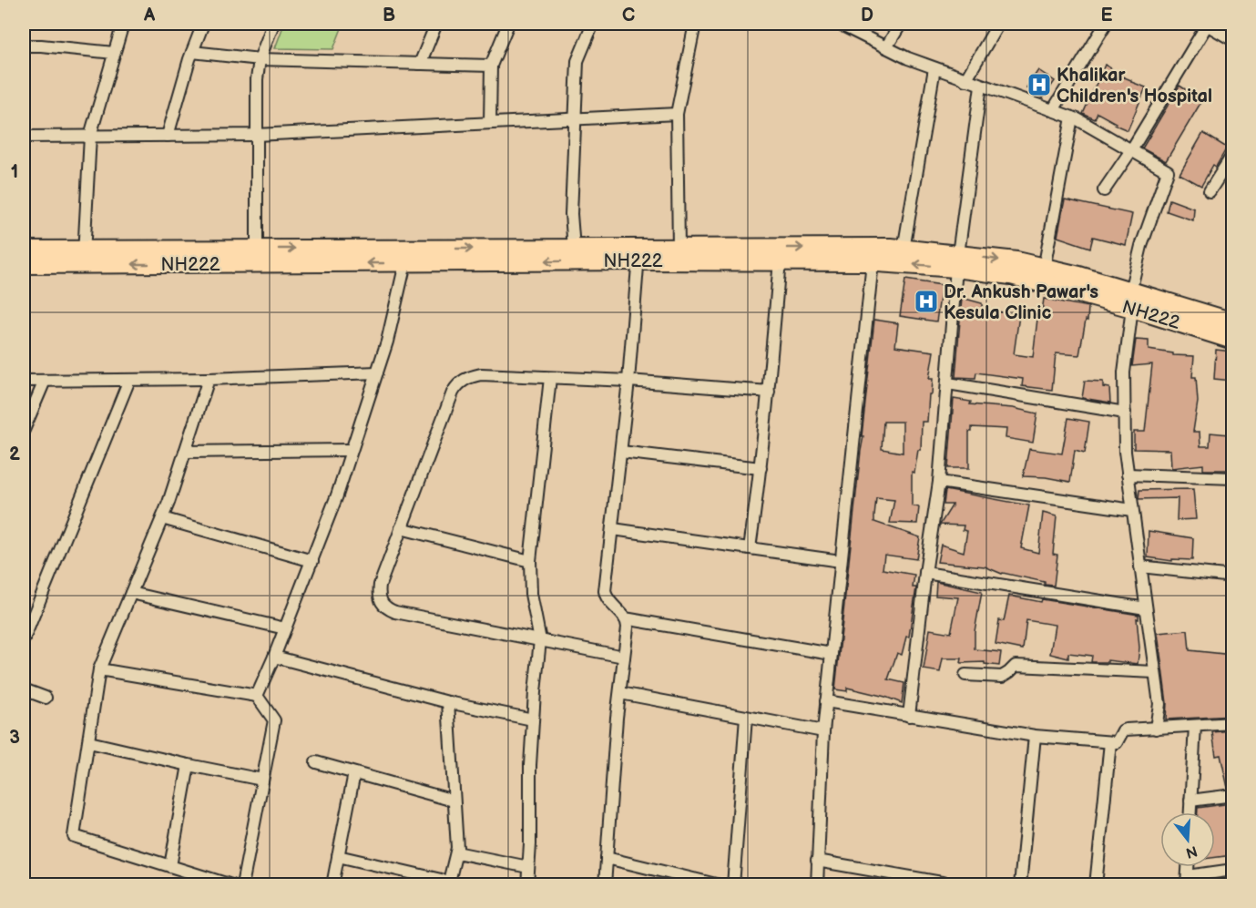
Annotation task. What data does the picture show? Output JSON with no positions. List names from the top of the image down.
{
  "streets": {
    "highway": ["NH222"]
  },
  "places": {
    "hospital": ["Khalikar Children's Hospital", "Dr. Ankush Pawar's Kesula Clinic"]
  },
  "north": "bottom",
  "grid": {
    "columns": [
      "A",
      "B",
      "C",
      "D",
      "E"
    ],
    "rows": ["1", "2", "3"]
  }
}
